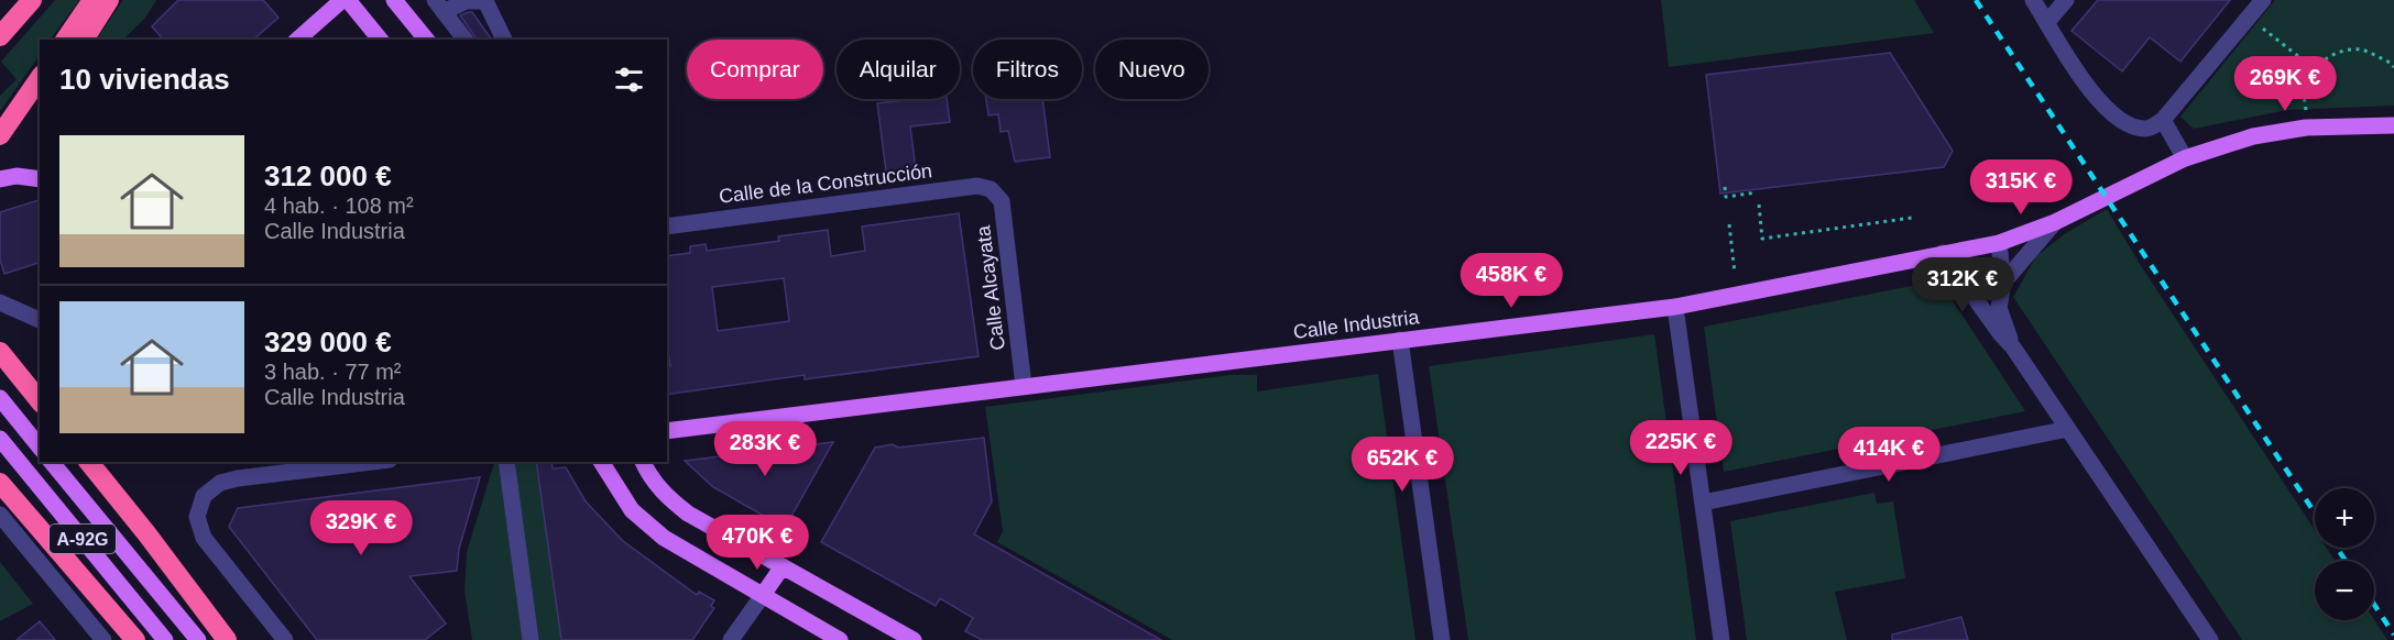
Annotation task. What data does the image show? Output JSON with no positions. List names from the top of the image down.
{
  "streets": {
    "main road": ["Calle Industria", "A-92G"],
    "street": ["Calle de la Construcción", "Calle Alcayata"]
  },
  "crossings": [
    ["Calle de la Construcción", "Calle Alcayata"],
    ["Calle Alcayata", "Calle Industria"]
  ],
  "page": {
    "chip": [
      "Comprar",
      "Alquilar",
      "Filtros",
      "Nuevo"
    ],
    "heading": "10 viviendas",
    "price": [
      "269K €",
      "315K €",
      "458K €",
      "312K €",
      "225K €",
      "283K €",
      "414K €",
      "652K €",
      "329K €",
      "470K €"
    ],
    "list": [
      {
        "name": "312 000 €",
        "note": "4 hab. · 108 m² · Calle Industria"
      },
      {
        "name": "329 000 €",
        "note": "3 hab. · 77 m² · Calle Industria"
      }
    ],
    "map_buttons": ["+", "−"]
  }
}
